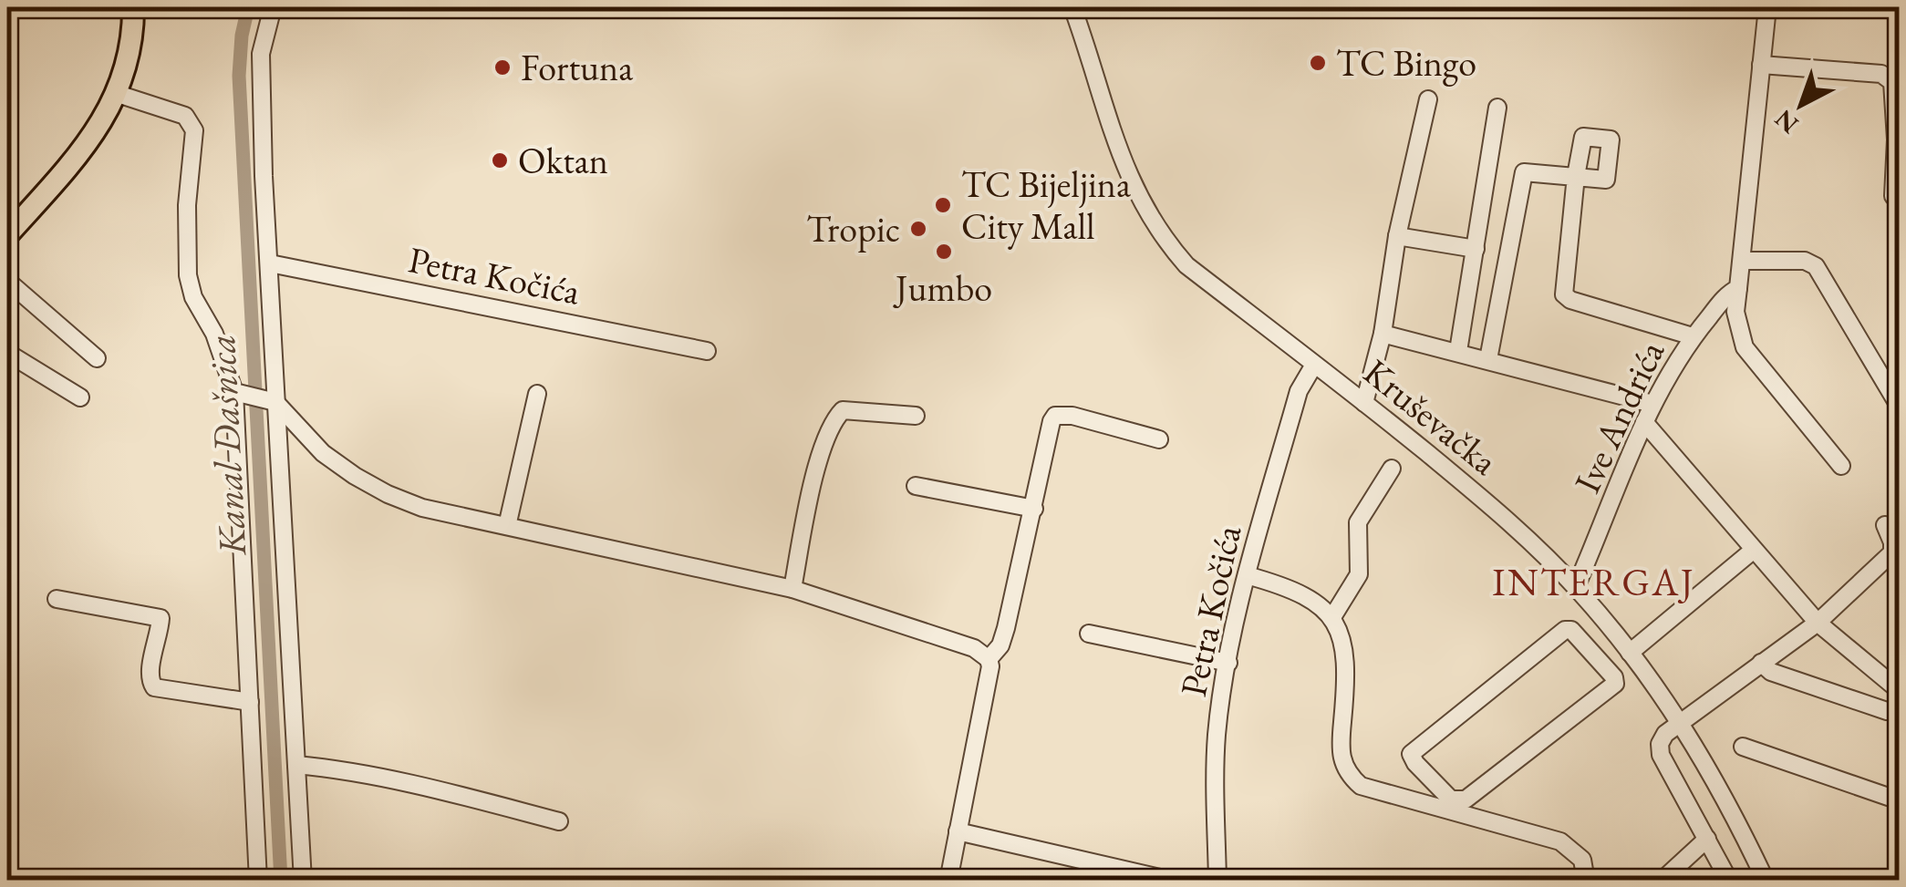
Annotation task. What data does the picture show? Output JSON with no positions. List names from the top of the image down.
{
  "streets": {
    "street": ["Petra Kočića", "Kruševačka", "Ive Andrića"]
  },
  "crossings": [
    ["Petra Kočića", "Kruševačka"],
    ["Kruševačka", "Ive Andrića"]
  ],
  "districts": ["INTERGAJ"],
  "water": ["Kanal Dašnica"],
  "places": [
    "TC Bingo",
    "Fortuna",
    "Oktan",
    "TC Bijeljina City Mall",
    "Tropic",
    "Jumbo"
  ],
  "north": "bottom left"
}
